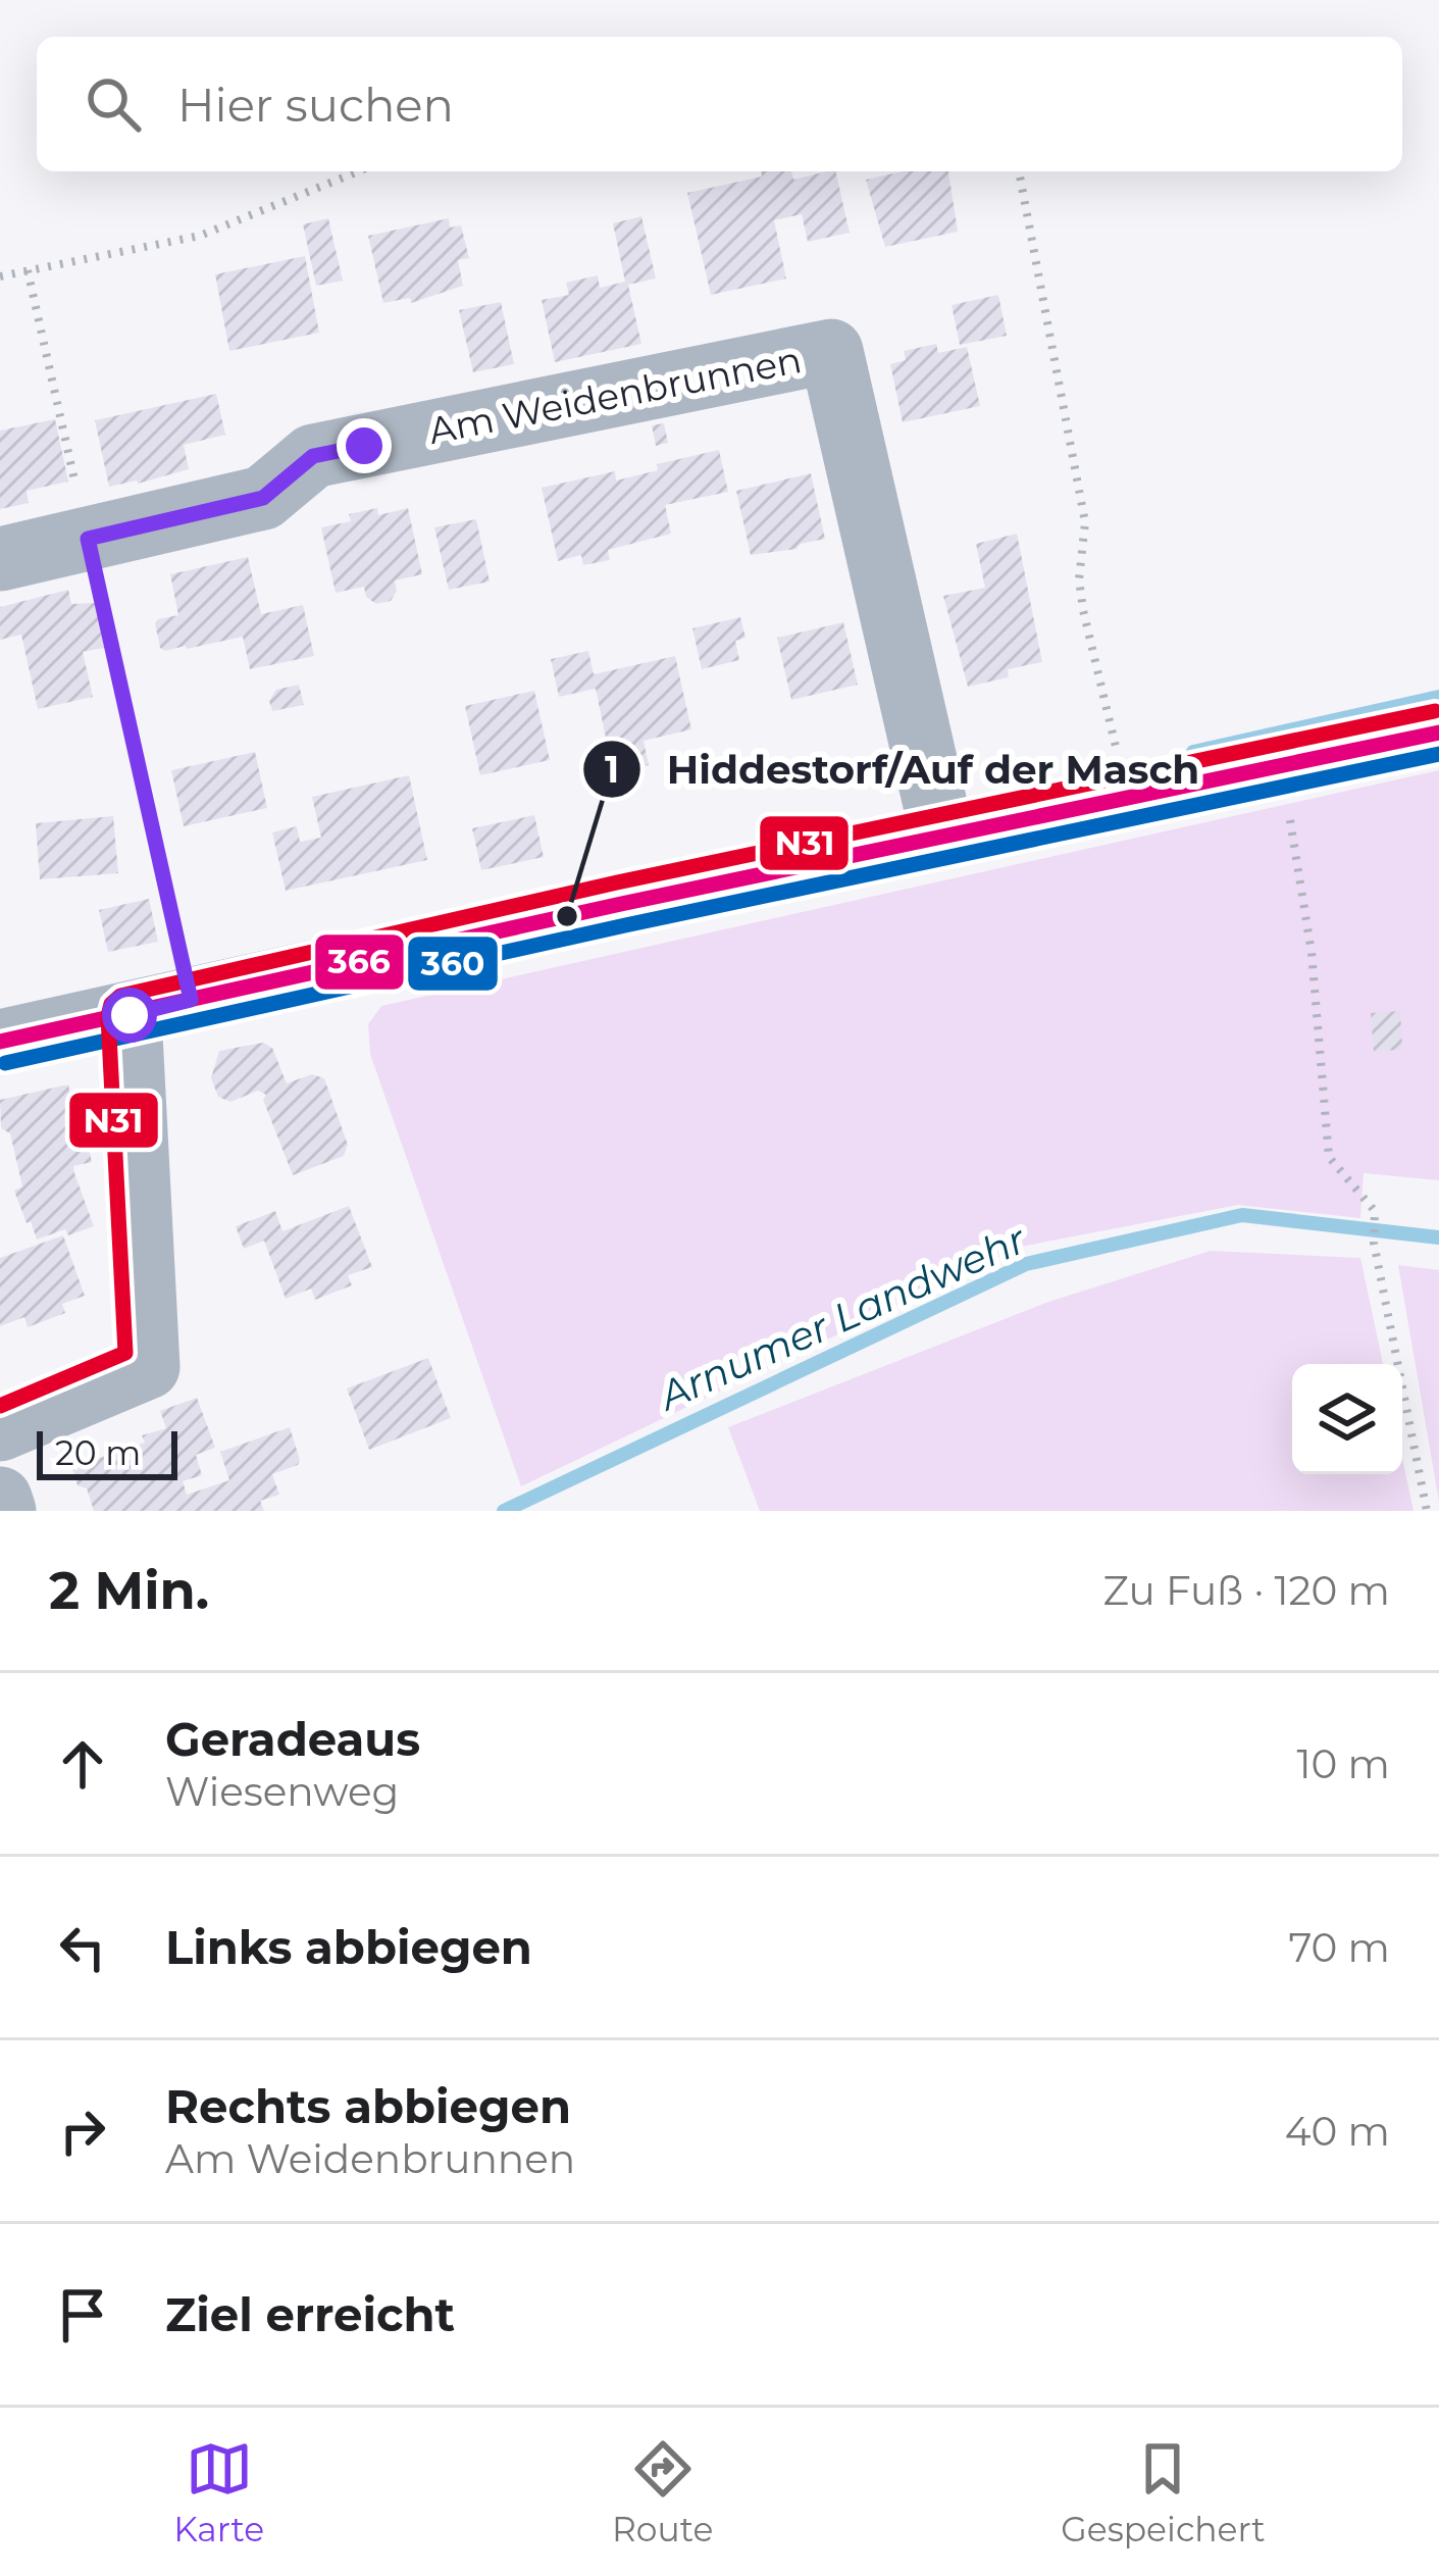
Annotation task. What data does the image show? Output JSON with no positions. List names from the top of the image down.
{
  "streets": {
    "street": ["Am Weidenbrunnen"]
  },
  "water": ["Arnumer Landwehr"],
  "places": ["Hiddestorf/Auf der Masch"],
  "lines": ["transit line N31", "transit line 366", "transit line 360"],
  "scale_bar": "20 m",
  "page": {
    "search": "Hier suchen",
    "scale": "20 m",
    "heading": ["2 Min.", "Zu Fuß · 120 m"],
    "list": [
      ["Geradeaus", "Wiesenweg", "10 m"],
      ["Links abbiegen", "70 m"],
      ["Rechts abbiegen", "Am Weidenbrunnen", "40 m"],
      "Ziel erreicht"
    ],
    "nav": ["Karte", "Route", "Gespeichert"]
  }
}
